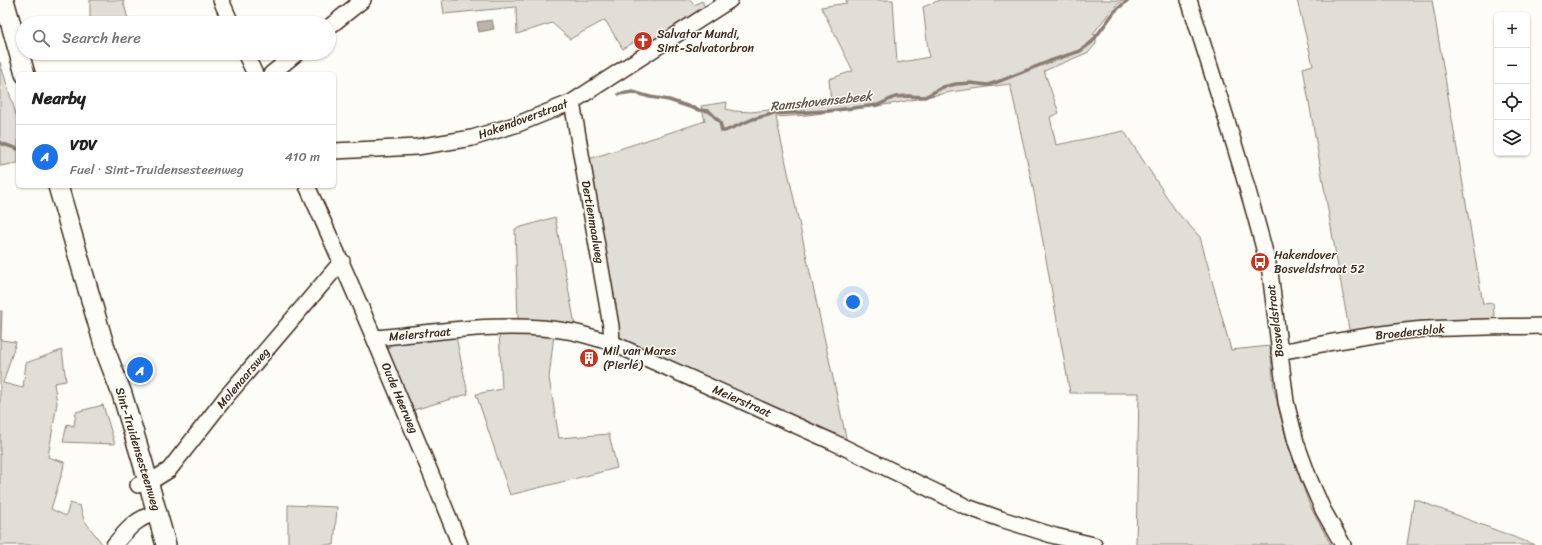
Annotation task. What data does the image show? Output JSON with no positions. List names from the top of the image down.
{
  "streets": {
    "main road": ["Sint-Truidensesteenweg"],
    "street": [
      "Hakendoverstraat",
      "Dertienmaalweg",
      "Bosveldstraat",
      "Broedersblok",
      "Meierstraat",
      "Molenaarsweg",
      "Oude Heerweg"
    ]
  },
  "crossings": [
    ["Hakendoverstraat", "Dertienmaalweg"],
    ["Dertienmaalweg", "Meierstraat"],
    ["Bosveldstraat", "Broedersblok"],
    ["Meierstraat", "Oude Heerweg"],
    ["Molenaarsweg", "Oude Heerweg"],
    ["Molenaarsweg", "Sint-Truidensesteenweg"]
  ],
  "water": ["Ramshovensebeek"],
  "places": {
    "church": ["Salvator Mundi, Sint-Salvatorbron"],
    "bus stop": ["Hakendover Bosveldstraat 52"],
    "building": ["Mil van Mares (Pierlé)"]
  },
  "page": {
    "map_buttons": ["+", "−"],
    "search": "Search here",
    "heading": "Nearby",
    "list": [
      {
        "mark": "A",
        "name": "VDV",
        "note": "Fuel · Sint-Truidensesteenweg",
        "value": "410 m"
      }
    ],
    "pins": "A"
  }
}
